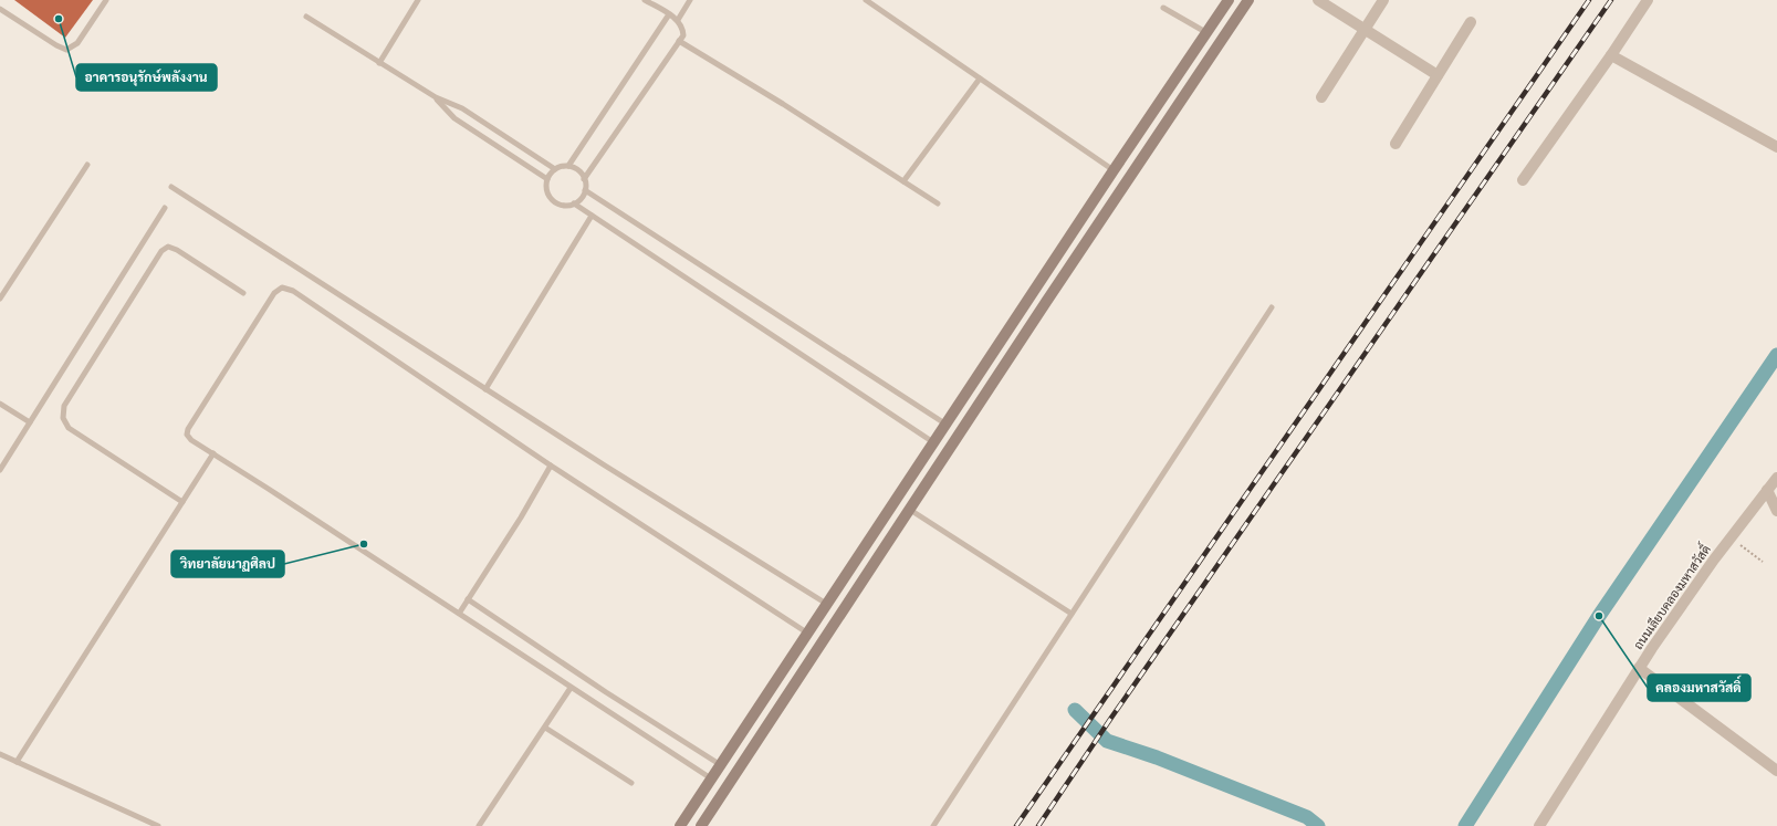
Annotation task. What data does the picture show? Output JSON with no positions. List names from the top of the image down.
{
  "streets": {
    "street": ["ถนนเลียบคลองมหาสวัสดิ์"]
  },
  "places": ["อาคารอนุรักษ์พลังงาน", "วิทยาลัยนาฏศิลป", "คลองมหาสวัสดิ์"]
}
